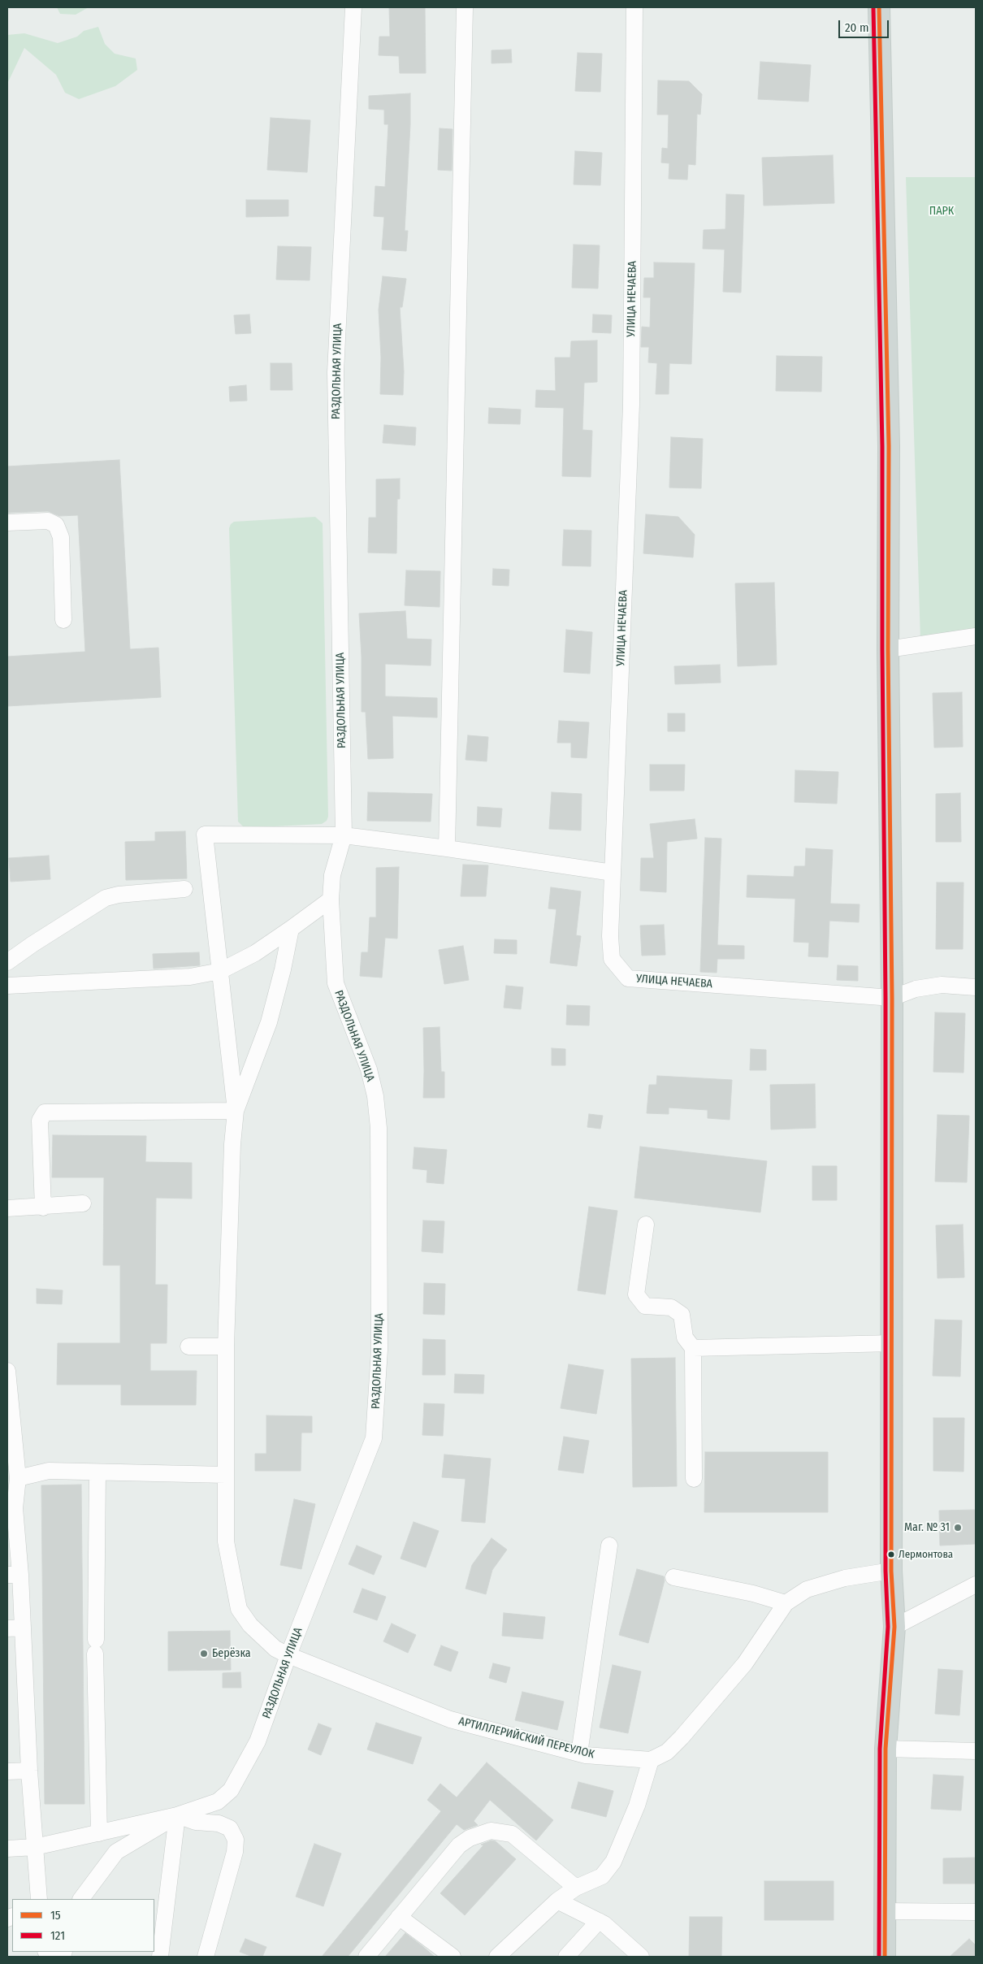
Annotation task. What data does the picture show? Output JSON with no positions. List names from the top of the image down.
{
  "streets": {
    "street": ["УЛИЦА НЕЧАЕВА", "РАЗДОЛЬНАЯ УЛИЦА", "АРТИЛЛЕРИЙСКИЙ ПЕРЕУЛОК"]
  },
  "crossings": [
    ["РАЗДОЛЬНАЯ УЛИЦА", "АРТИЛЛЕРИЙСКИЙ ПЕРЕУЛОК"]
  ],
  "parks": ["ПАРК"],
  "places": ["Маг. № 31", "Лермонтова", "Берёзка"],
  "lines": ["transit line 15", "transit line 121"],
  "legend": ["15", "121"],
  "scale_bar": "20 m"
}
